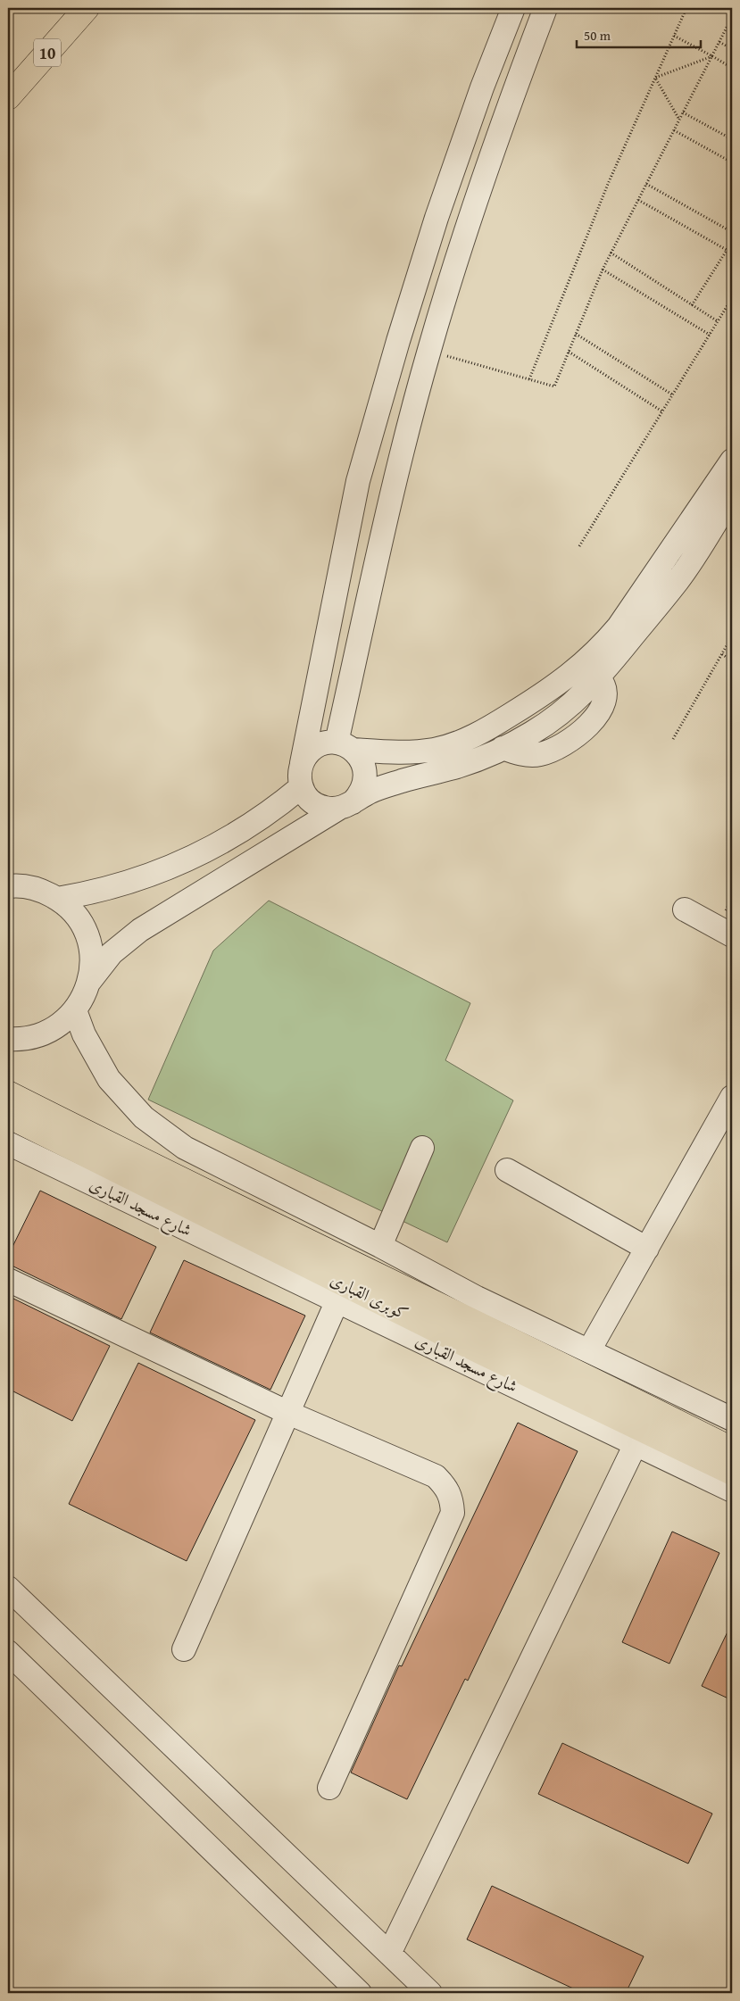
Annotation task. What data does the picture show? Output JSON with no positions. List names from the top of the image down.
{
  "streets": {
    "main road": ["10", "كوبرى القبارى"],
    "street": ["شارع مسجد القبارى"]
  },
  "scale_bar": "50 m"
}
